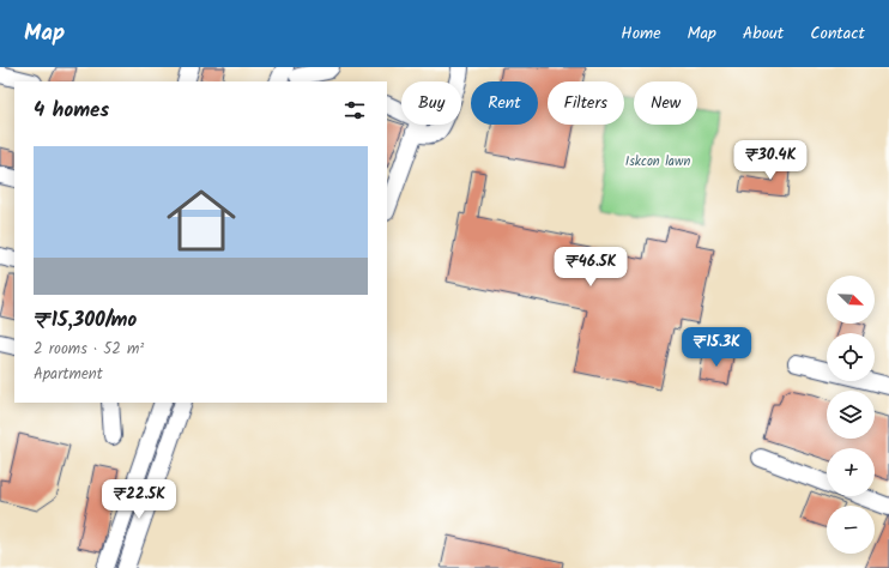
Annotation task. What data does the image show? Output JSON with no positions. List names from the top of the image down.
{
  "parks": ["Iskcon lawn"],
  "north": "bottom right",
  "page": {
    "header": "Map",
    "nav": [
      "Home",
      "Map",
      "About",
      "Contact"
    ],
    "chip": [
      "Buy",
      "Rent",
      "Filters",
      "New"
    ],
    "heading": "4 homes",
    "list": [
      {
        "name": "₹15,300/mo",
        "note": "2 rooms · 52 m² · Apartment"
      }
    ],
    "price": [
      "₹30.4K",
      "₹46.5K",
      "₹15.3K",
      "₹22.5K"
    ],
    "map_buttons": ["+", "−"]
  }
}
